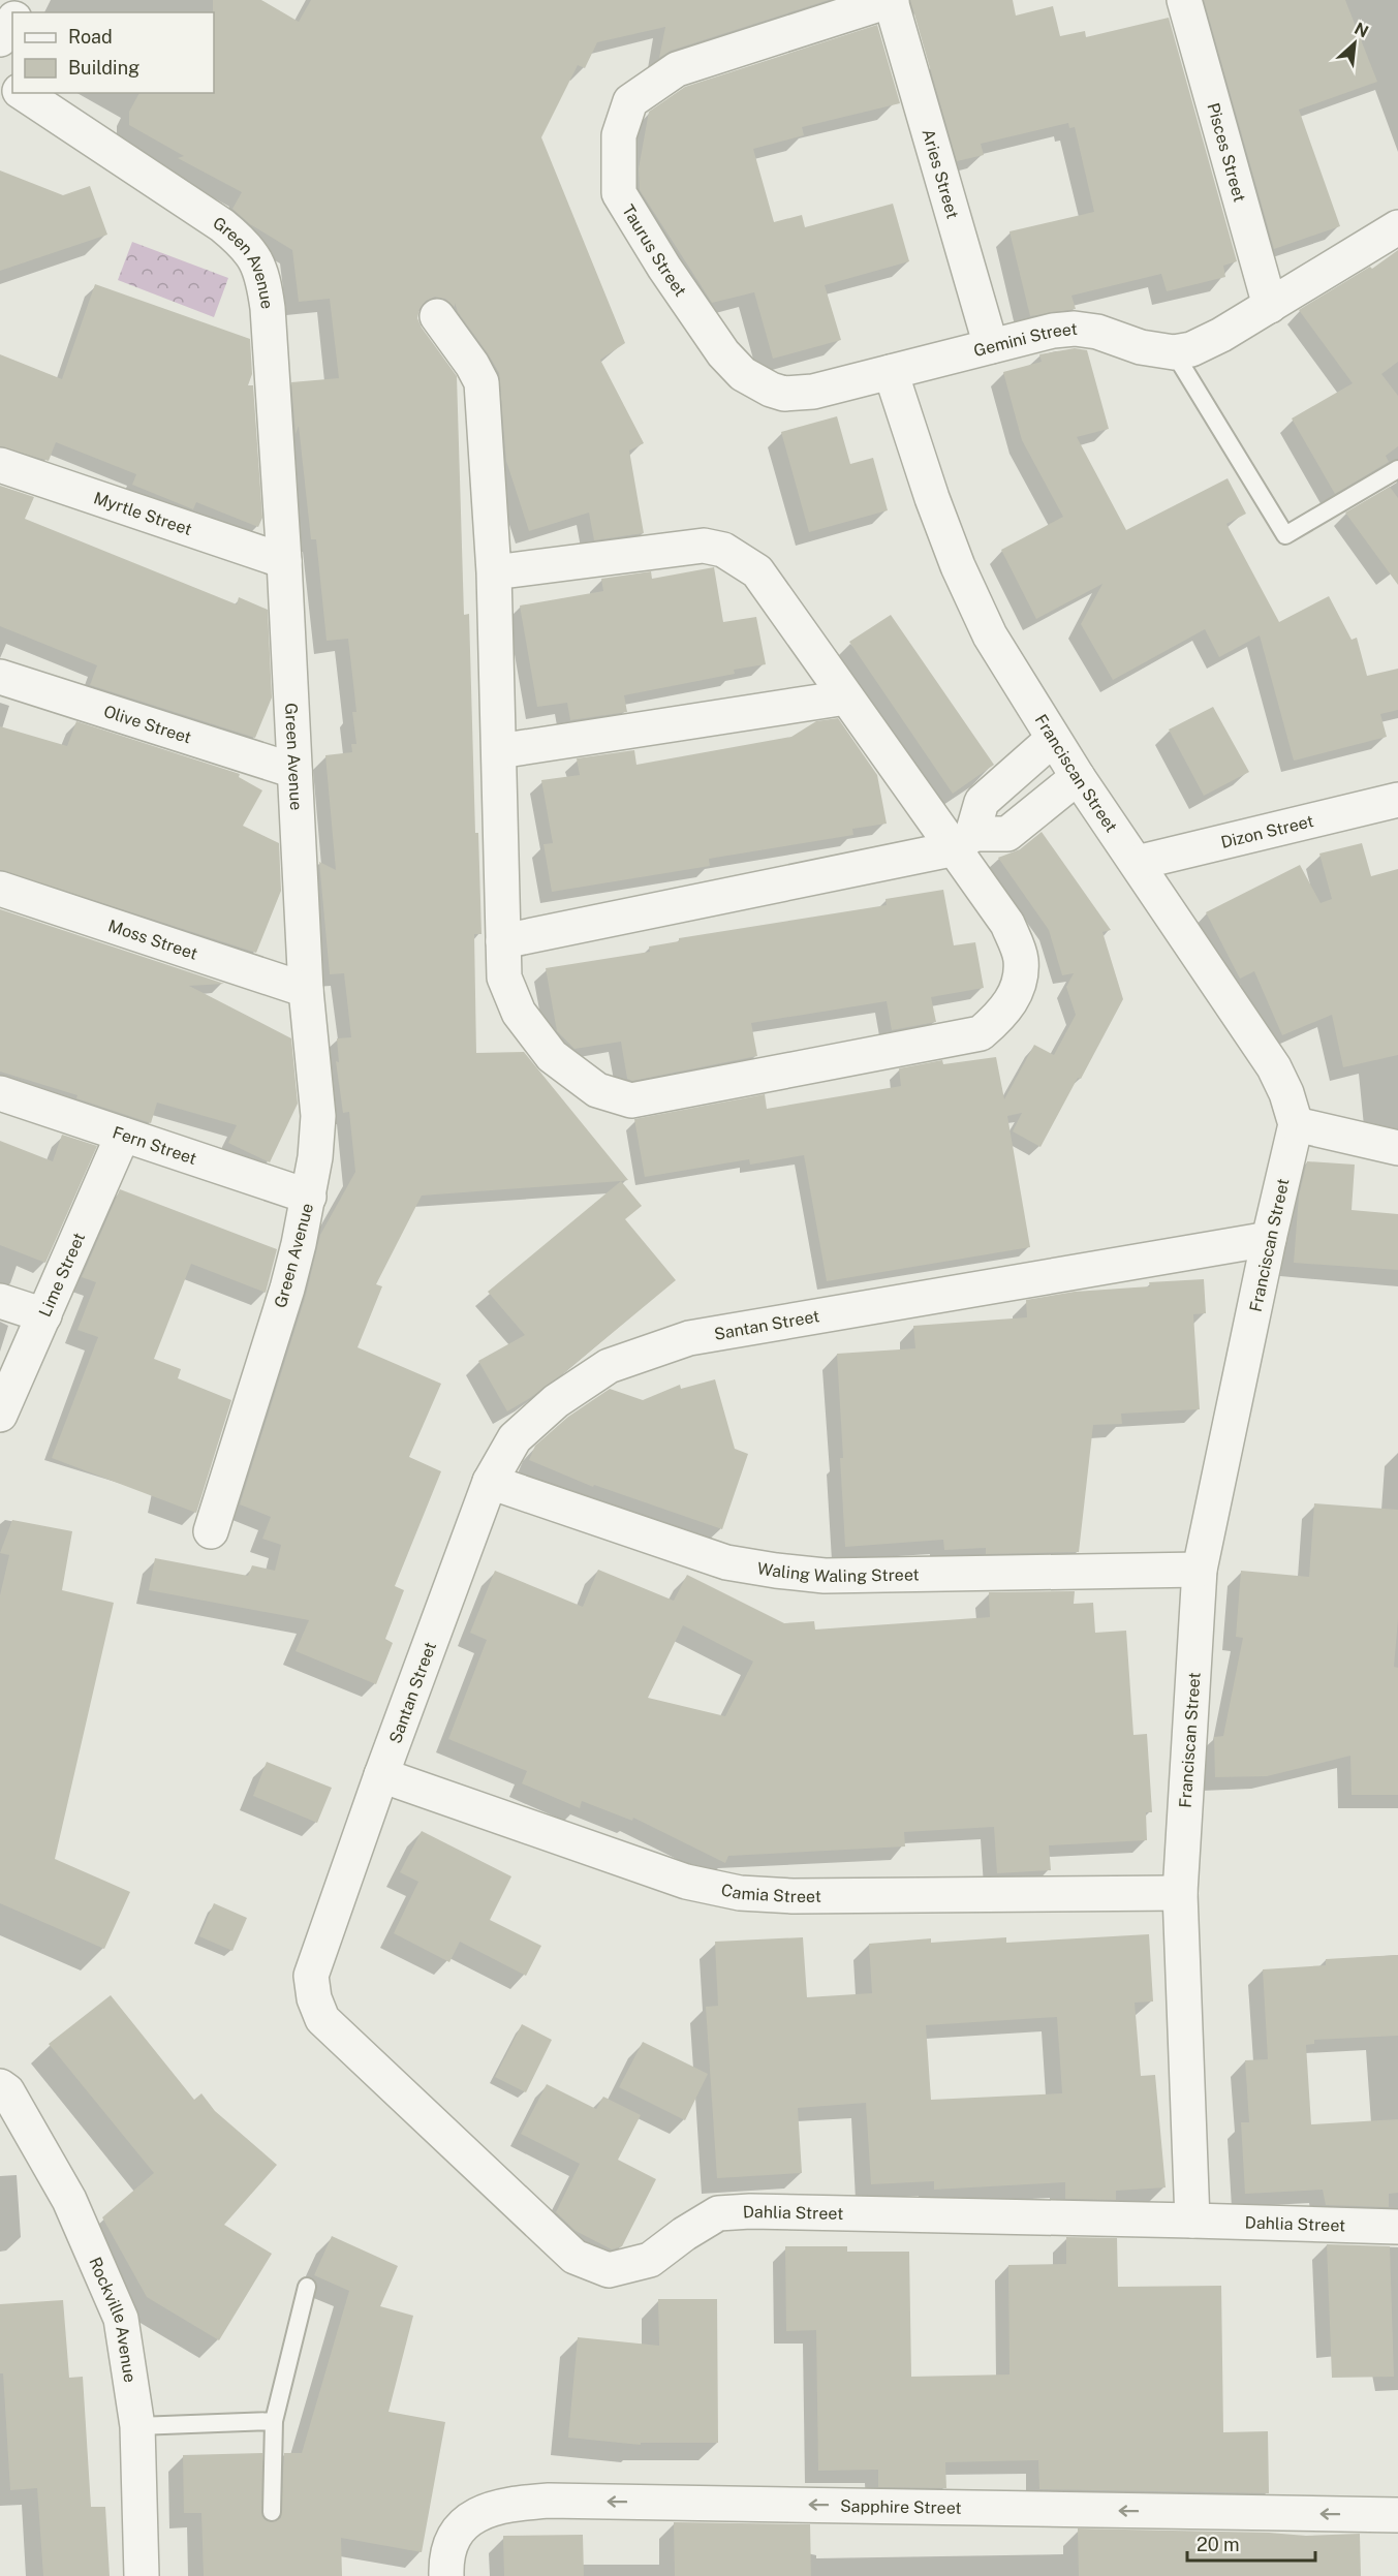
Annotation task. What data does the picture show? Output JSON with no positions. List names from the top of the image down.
{
  "streets": {
    "street": [
      "Pisces Street",
      "Aries Street",
      "Taurus Street",
      "Green Avenue",
      "Gemini Street",
      "Myrtle Street",
      "Olive Street",
      "Franciscan Street",
      "Dizon Street",
      "Moss Street",
      "Fern Street",
      "Lime Street",
      "Santan Street",
      "Waling Waling Street",
      "Camia Street",
      "Dahlia Street",
      "Rockville Avenue",
      "Sapphire Street"
    ]
  },
  "crossings": [
    ["Pisces Street", "Gemini Street"],
    ["Aries Street", "Taurus Street"],
    ["Aries Street", "Gemini Street"],
    ["Taurus Street", "Gemini Street"],
    ["Green Avenue", "Myrtle Street"],
    ["Green Avenue", "Olive Street"],
    ["Green Avenue", "Moss Street"],
    ["Green Avenue", "Fern Street"],
    ["Gemini Street", "Franciscan Street"],
    ["Franciscan Street", "Dizon Street"],
    ["Franciscan Street", "Santan Street"],
    ["Franciscan Street", "Waling Waling Street"],
    ["Franciscan Street", "Camia Street"],
    ["Franciscan Street", "Dahlia Street"],
    ["Fern Street", "Lime Street"],
    ["Santan Street", "Waling Waling Street"],
    ["Santan Street", "Camia Street"],
    ["Santan Street", "Dahlia Street"]
  ],
  "one_way": ["Sapphire Street"],
  "legend": ["Road", "Building"],
  "scale_bar": "20 m",
  "north": "top right"
}
